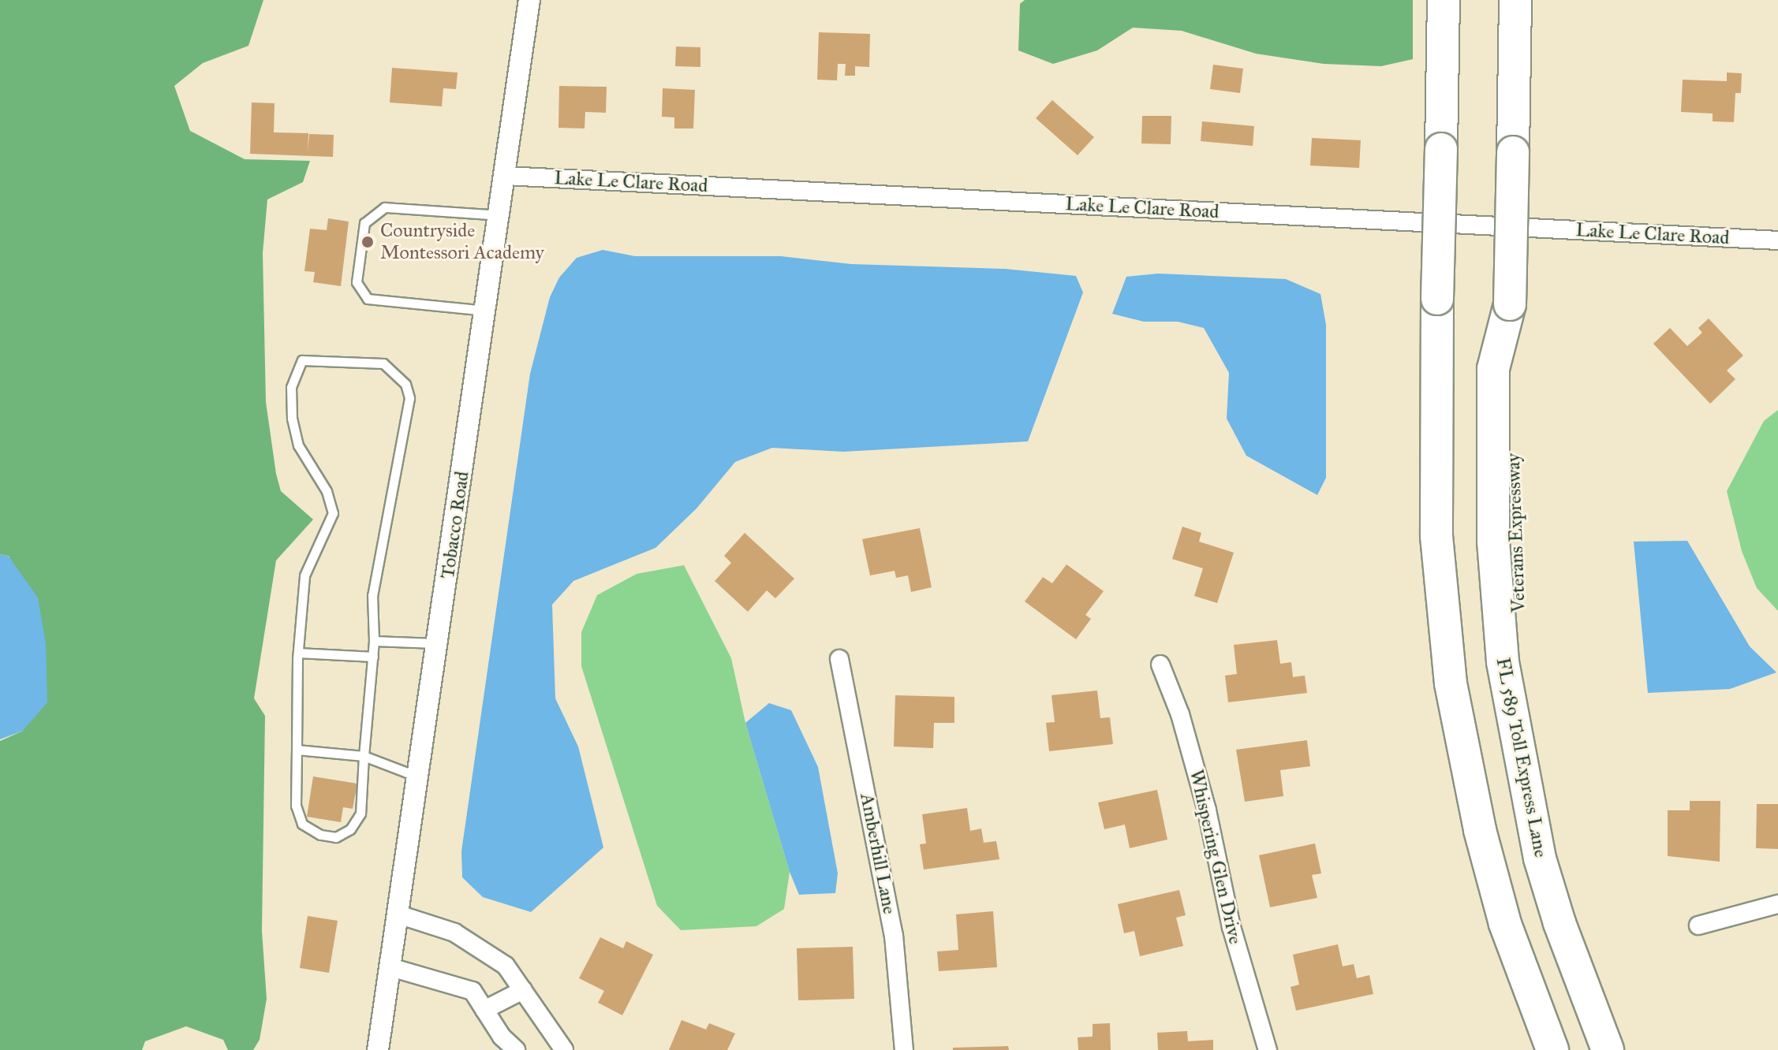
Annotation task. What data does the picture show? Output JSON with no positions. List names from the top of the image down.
{
  "streets": {
    "highway": ["Veterans Expressway", "FL 589 Toll Express Lane"],
    "street": [
      "Lake Le Clare Road",
      "Tobacco Road",
      "Amberhill Lane",
      "Whispering Glen Drive"
    ]
  },
  "crossings": [
    ["Lake Le Clare Road", "Tobacco Road"],
    ["Veterans Expressway", "FL 589 Toll Express Lane"]
  ],
  "places": ["Countryside Montessori Academy"]
}
